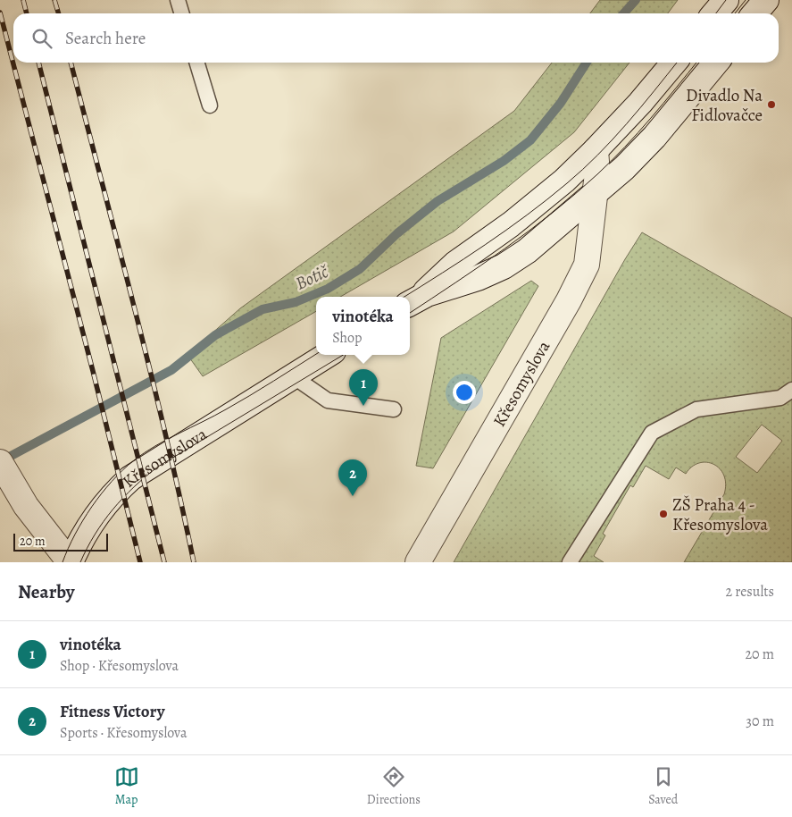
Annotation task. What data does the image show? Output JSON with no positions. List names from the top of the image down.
{
  "streets": {
    "main road": ["Křesomyslova"]
  },
  "water": ["Botič"],
  "places": ["Divadlo Na Fidlovačce", "ZŠ Praha 4 - Křesomyslova"],
  "scale_bar": "20 m",
  "page": {
    "search": "Search here",
    "popup": ["vinotéka", "Shop"],
    "pins": ["1", "2"],
    "scale": "20 m",
    "heading": ["Nearby", "2 results"],
    "list": [
      {
        "mark": "1",
        "name": "vinotéka",
        "note": "Shop · Křesomyslova",
        "value": "20 m"
      },
      {
        "mark": "2",
        "name": "Fitness Victory",
        "note": "Sports · Křesomyslova",
        "value": "30 m"
      }
    ],
    "nav": ["Map", "Directions", "Saved"]
  }
}
